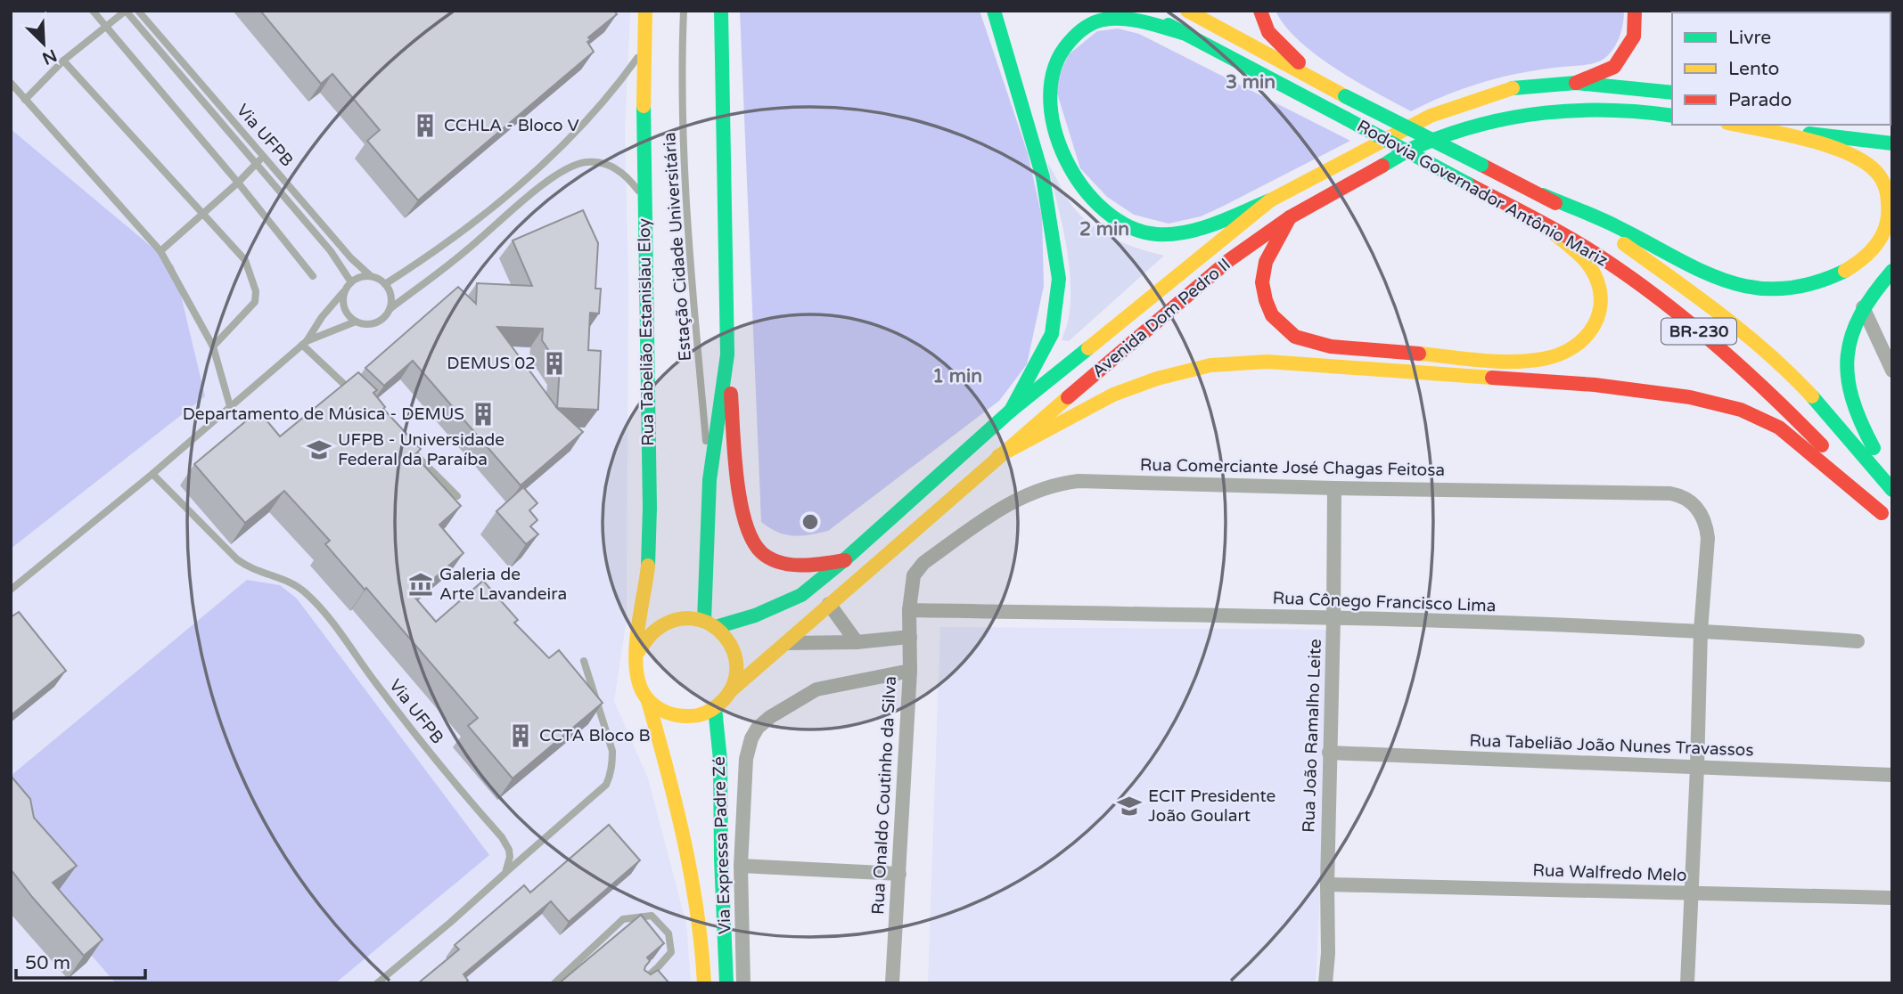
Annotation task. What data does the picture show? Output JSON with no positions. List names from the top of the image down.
{
  "streets": {
    "main road": [
      "Rodovia Governador Antônio Mariz",
      "Avenida Dom Pedro II",
      "BR-230",
      "Rua Tabelião Estanislau Eloy",
      "Via Expressa Padre Zé"
    ],
    "street": [
      "Rua Comerciante José Chagas Feitosa",
      "Rua Cônego Francisco Lima",
      "Rua João Ramalho Leite",
      "Rua Tabelião João Nunes Travassos",
      "Rua Onaldo Coutinho da Silva",
      "Rua Walfredo Melo"
    ],
    "lane": ["Via UFPB", "Estação Cidade Universitária"]
  },
  "crossings": [
    ["Avenida Dom Pedro II", "Rua Tabelião Estanislau Eloy"],
    ["Avenida Dom Pedro II", "Via Expressa Padre Zé"],
    ["Rua Tabelião Estanislau Eloy", "Via Expressa Padre Zé"],
    ["Rua Comerciante José Chagas Feitosa", "Rua Cônego Francisco Lima"],
    ["Rua Comerciante José Chagas Feitosa", "Rua João Ramalho Leite"],
    ["Rua Comerciante José Chagas Feitosa", "Rua Onaldo Coutinho da Silva"],
    ["Rua Cônego Francisco Lima", "Rua João Ramalho Leite"],
    ["Rua Cônego Francisco Lima", "Rua Onaldo Coutinho da Silva"],
    ["Rua João Ramalho Leite", "Rua Tabelião João Nunes Travassos"],
    ["Rua João Ramalho Leite", "Rua Walfredo Melo"]
  ],
  "places": {
    "building": [
      "CCHLA - Bloco V",
      "DEMUS 02",
      "Departamento de Música - DEMUS",
      "CCTA Bloco B"
    ],
    "school or university": ["UFPB - Universidade Federal da Paraíba", "ECIT Presidente João Goulart"],
    "museum": ["Galeria de Arte Lavandeira"]
  },
  "legend": ["Livre", "Lento", "Parado"],
  "scale_bar": "50 m",
  "north": "bottom right",
  "rings": ["3 min", "2 min", "1 min"]
}
